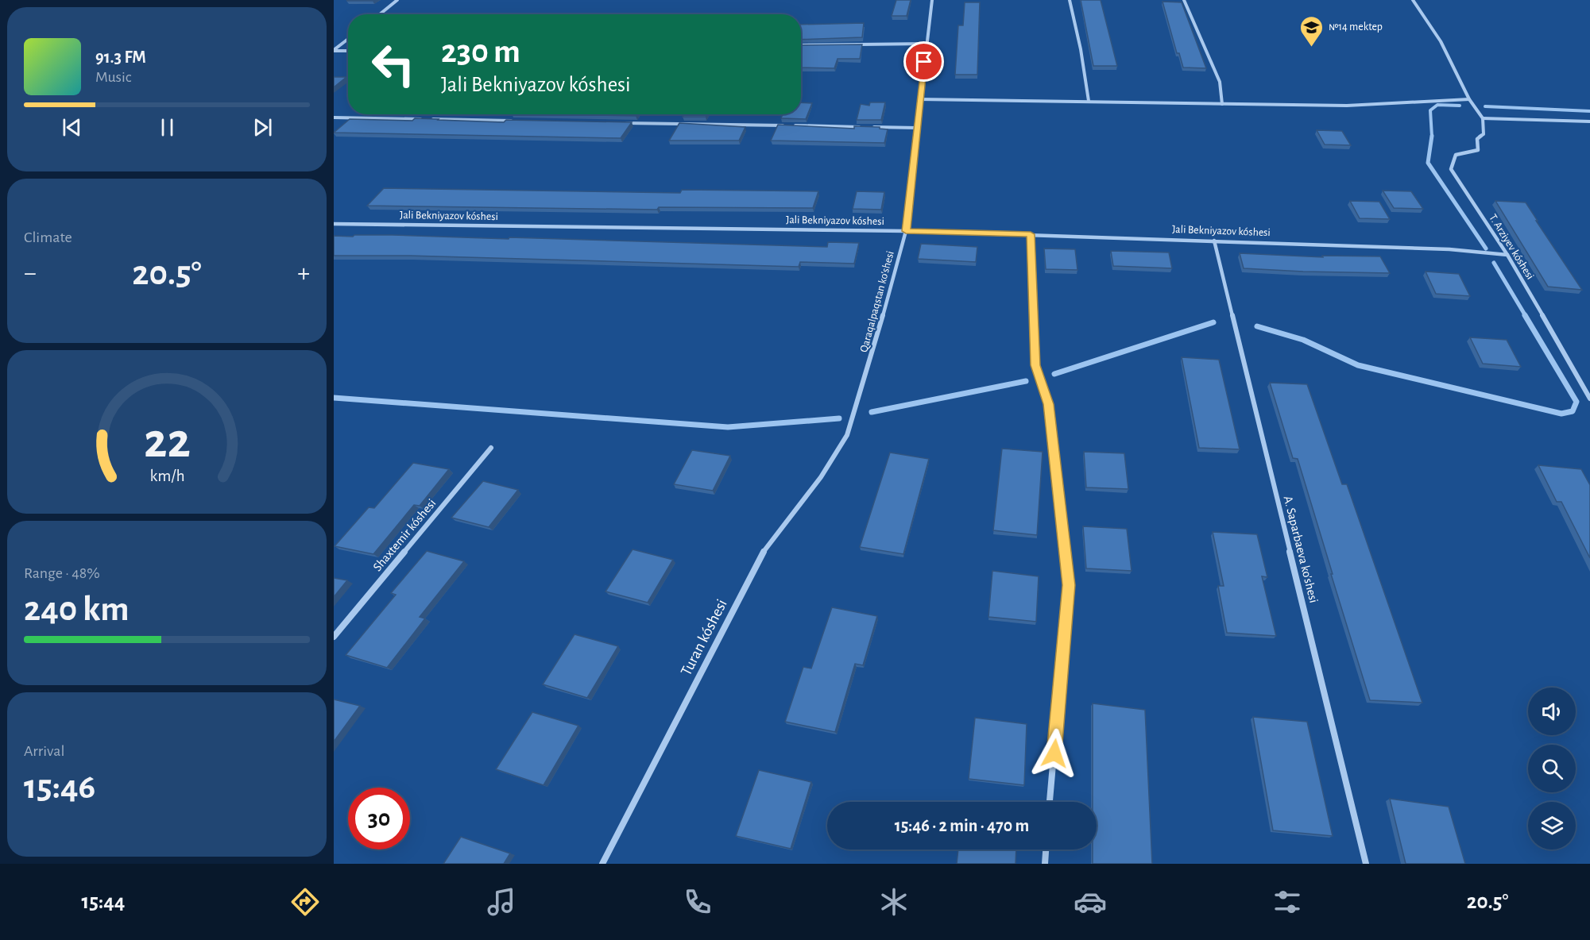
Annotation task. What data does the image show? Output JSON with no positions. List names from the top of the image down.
{
  "streets": {
    "street": [
      "Jali Bekniyazov kóshesi",
      "T. Arziyev kóshesi",
      "Qaraqalpaqstan ko'shesi",
      "Shaxtemir kóshesi",
      "A. Saparbaeva ko'shesi",
      "Turan kóshesi"
    ]
  },
  "crossings": [
    ["Jali Bekniyazov kóshesi", "T. Arziyev kóshesi"],
    ["Jali Bekniyazov kóshesi", "Qaraqalpaqstan ko'shesi"],
    ["Jali Bekniyazov kóshesi", "A. Saparbaeva ko'shesi"],
    ["Qaraqalpaqstan ko'shesi", "Turan kóshesi"]
  ],
  "places": {
    "school or university": ["№14 mektep"]
  },
  "page": {
    "turn": ["230 m", "Jali Bekniyazov kóshesi"],
    "song": ["91.3 FM", "Music"],
    "tile": [
      "Climate",
      ["Range · 48%", "240 km"],
      ["Arrival", "15:46"]
    ],
    "heat": ["−", "20.5°", "+"],
    "limit": "30",
    "trip": "15:46 · 2 min · 470 m",
    "tabs": ["15:44", "20.5°"],
    "gauge": ["22", "km/h"]
  }
}
